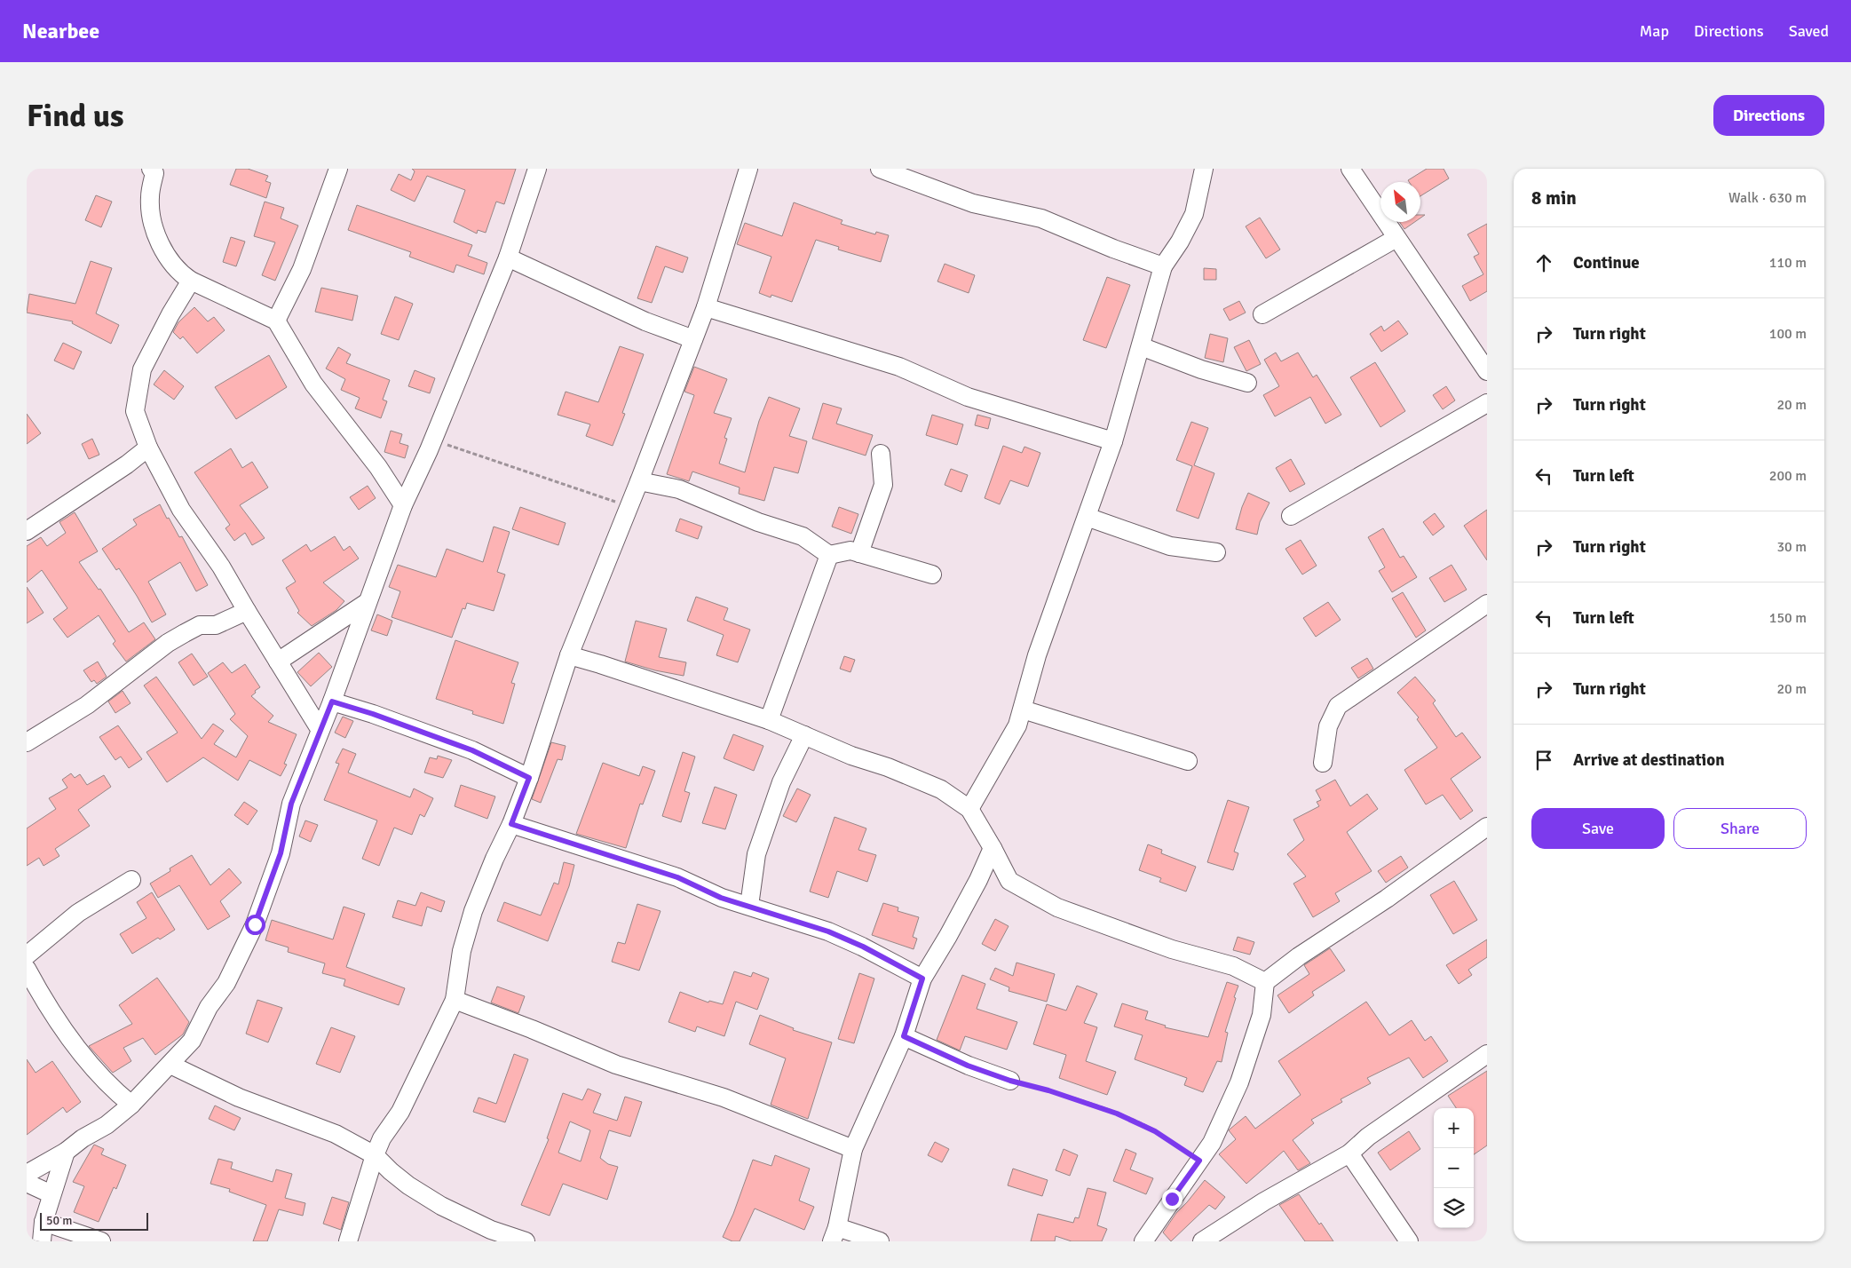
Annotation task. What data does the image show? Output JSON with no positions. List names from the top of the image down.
{
  "scale_bar": "50 m",
  "north": "top left",
  "page": {
    "header": "Nearbee",
    "nav": ["Map", "Directions", "Saved"],
    "buttons": [
      "Directions",
      ["Save", "Share"]
    ],
    "title": "Find us",
    "heading": ["8 min", "Walk · 630 m"],
    "list": [
      ["Continue", "110 m"],
      ["Turn right", "100 m"],
      ["Turn right", "20 m"],
      ["Turn left", "200 m"],
      ["Turn right", "30 m"],
      ["Turn left", "150 m"],
      ["Turn right", "20 m"],
      "Arrive at destination"
    ],
    "map_buttons": ["+", "−"],
    "scale": "50 m"
  }
}
